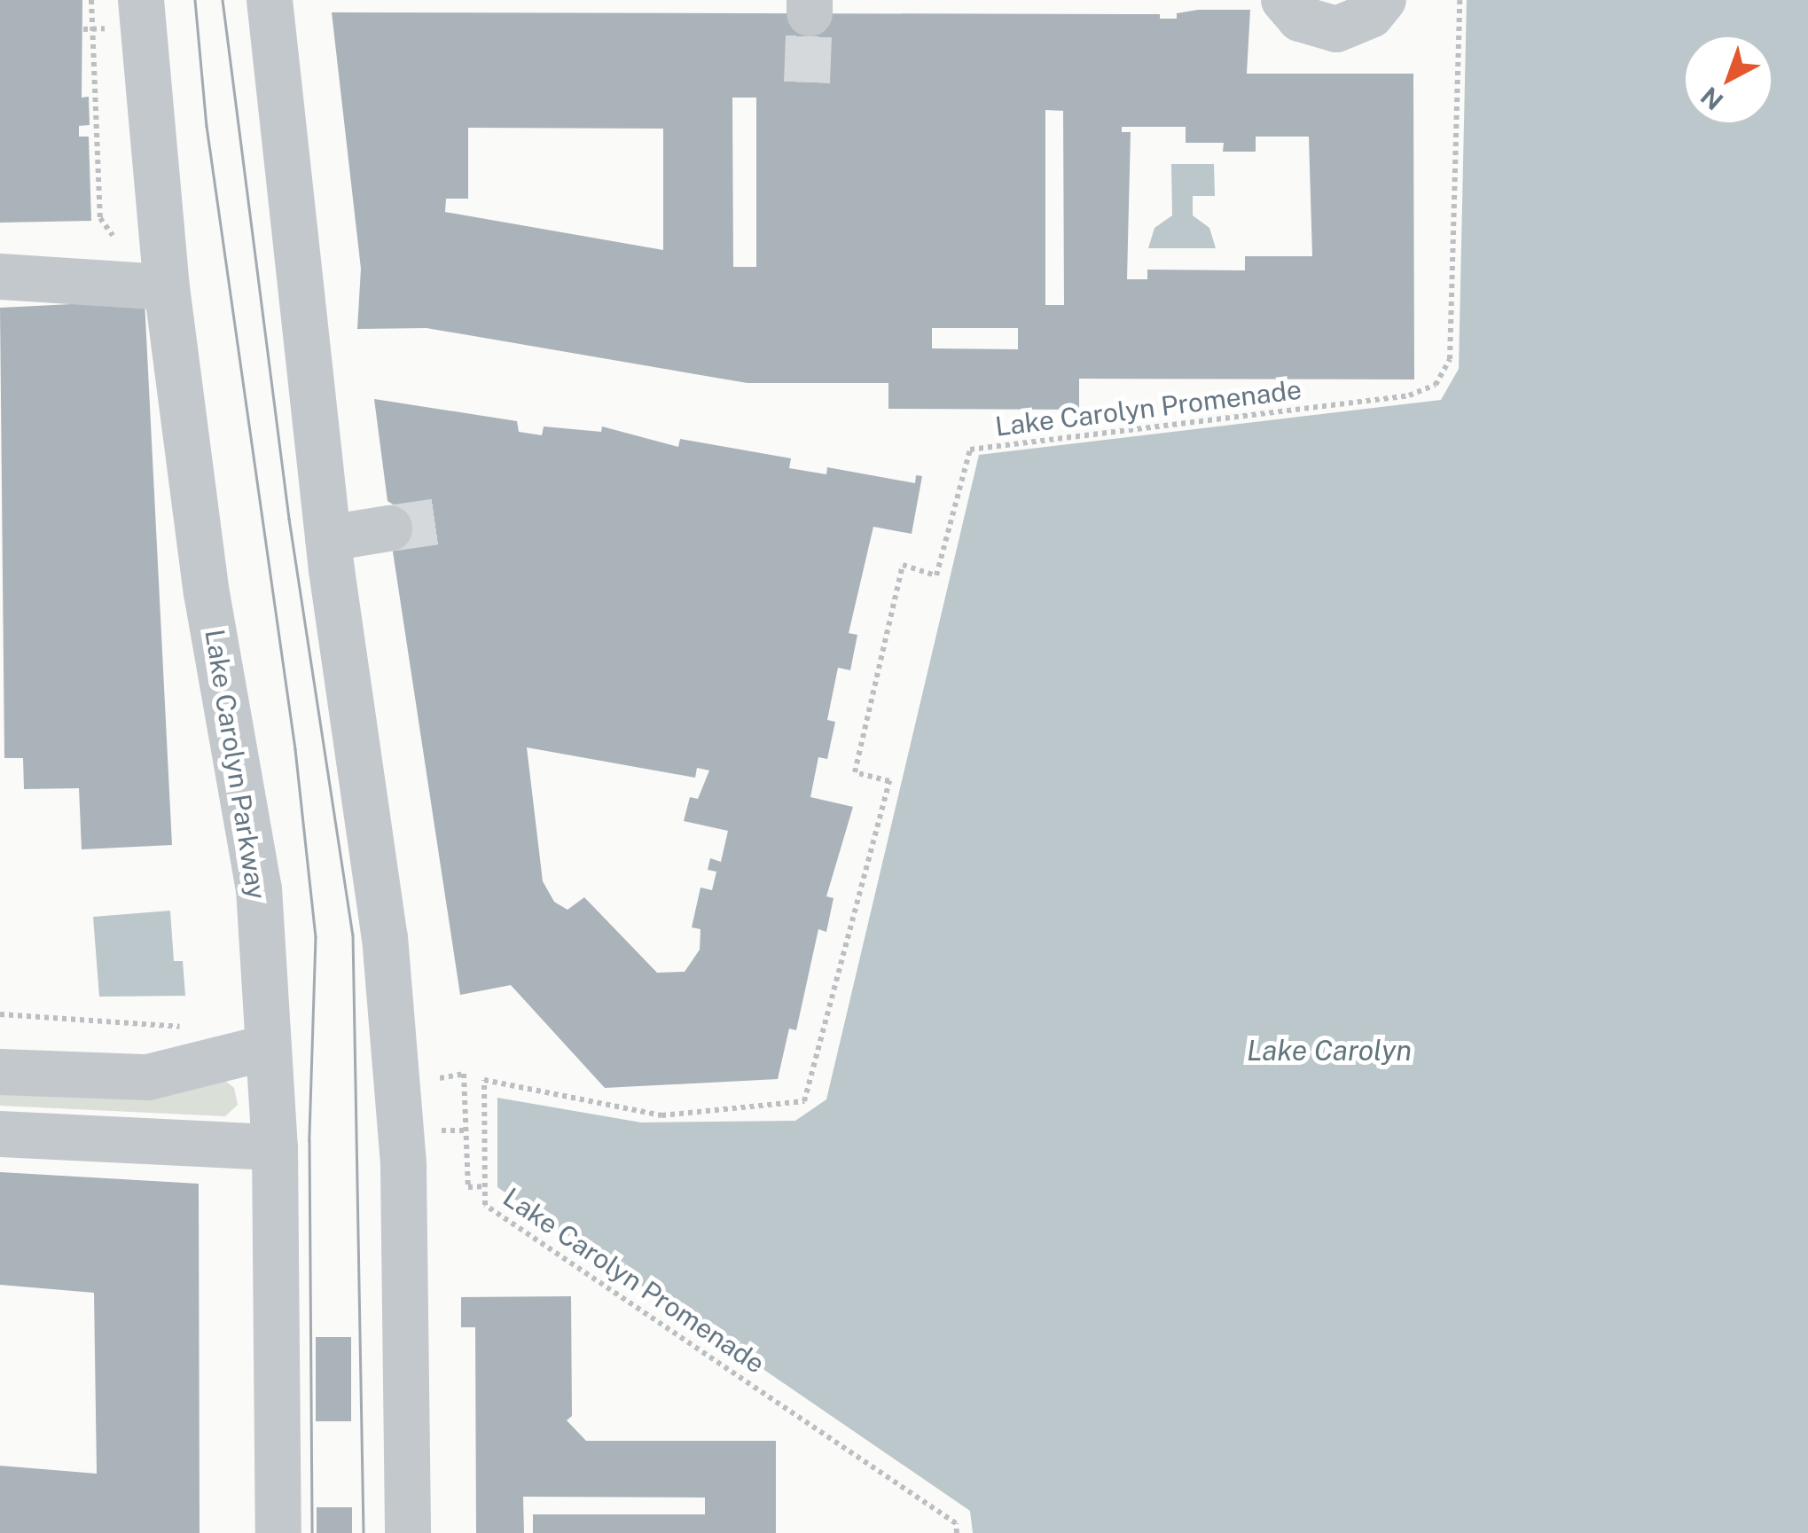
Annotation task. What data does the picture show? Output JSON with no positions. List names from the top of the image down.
{
  "streets": {
    "street": ["Lake Carolyn Parkway"],
    "path": ["Lake Carolyn Promenade"]
  },
  "water": ["Lake Carolyn"],
  "north": "bottom left"
}
